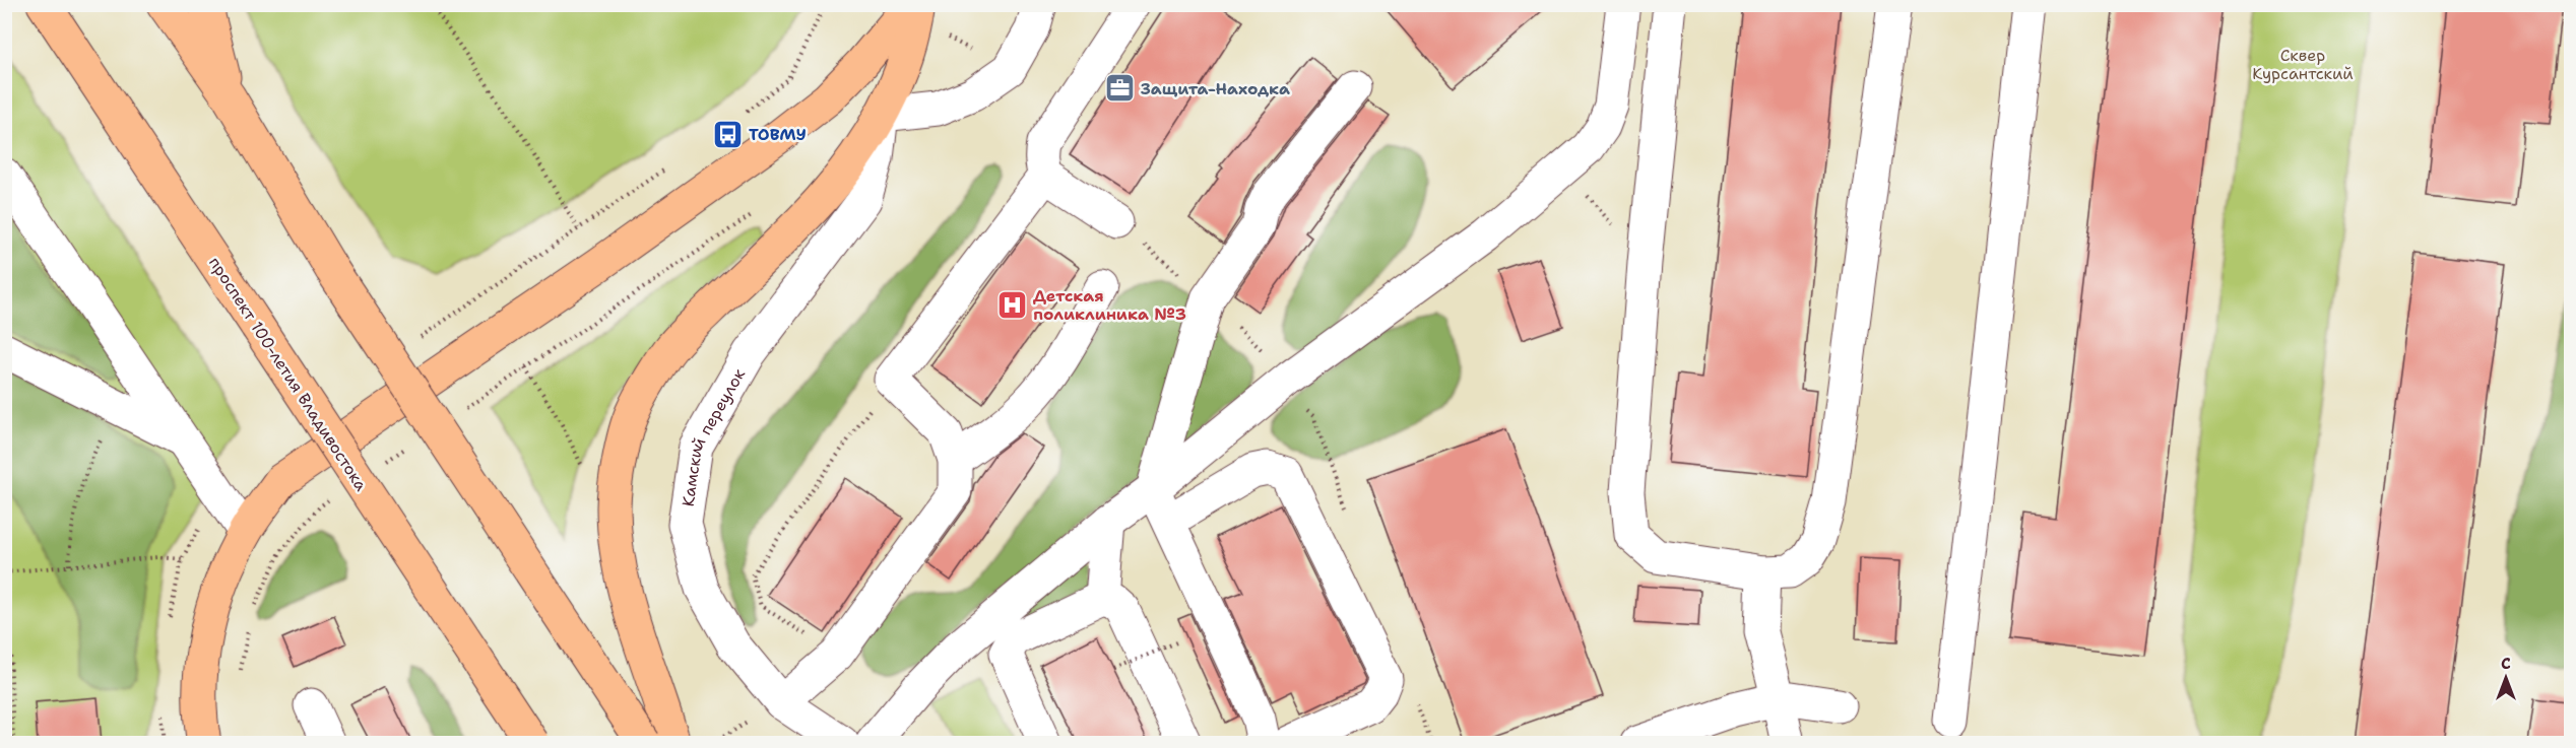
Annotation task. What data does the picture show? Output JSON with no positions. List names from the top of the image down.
{
  "streets": {
    "main road": ["проспект 100-летия Владивостока"],
    "lane": ["Камский переулок"]
  },
  "parks": ["Сквер Курсантский"],
  "places": {
    "office": ["Защита-Находка"],
    "bus stop": ["ТОВМУ"],
    "hospital": ["Детская поликлиника №3"]
  },
  "north": "top"
}
